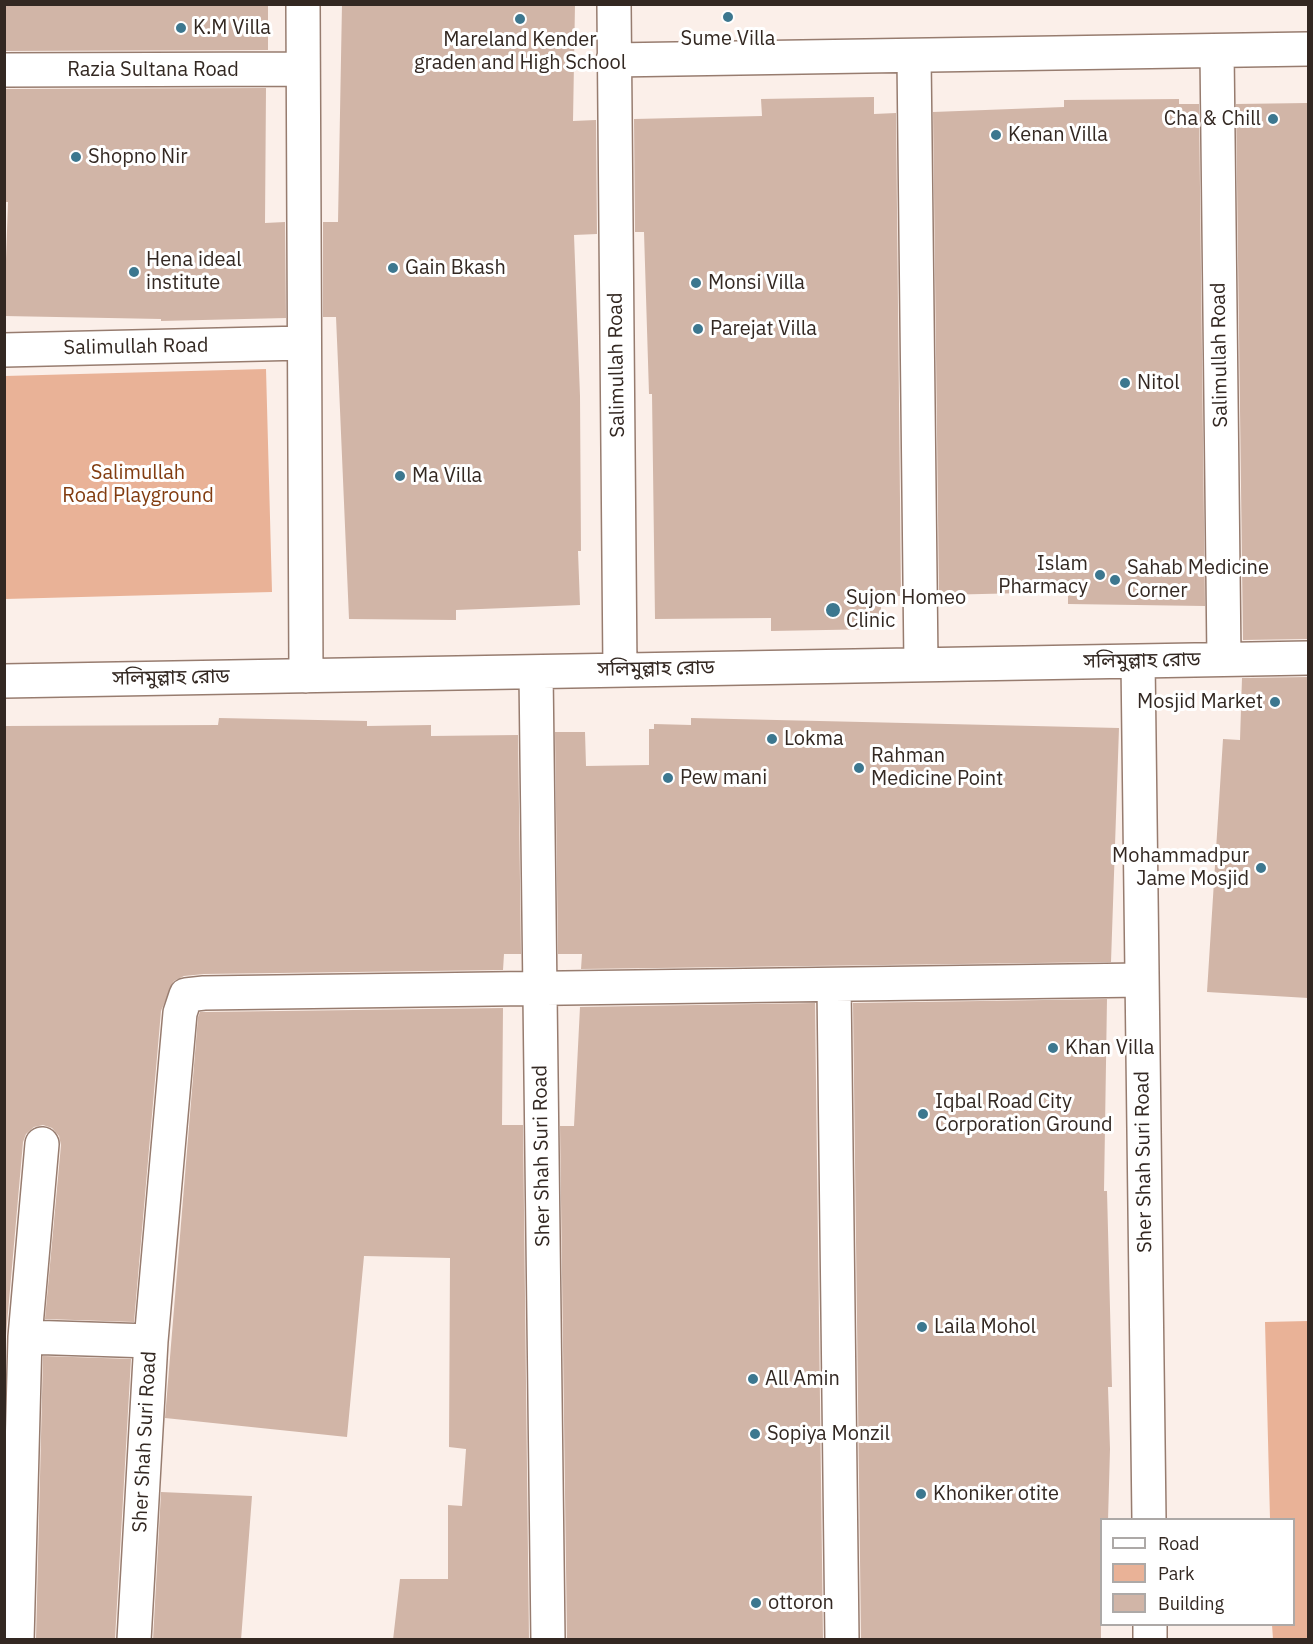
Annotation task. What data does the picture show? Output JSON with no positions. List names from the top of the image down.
{
  "streets": {
    "street": [
      "Razia Sultana Road",
      "Salimullah Road",
      "সলিমুল্লাহ রোড",
      "Sher Shah Suri Road"
    ]
  },
  "crossings": [
    ["Salimullah Road", "সলিমুল্লাহ রোড"],
    ["সলিমুল্লাহ রোড", "Sher Shah Suri Road"]
  ],
  "parks": ["Salimullah Road Playground"],
  "places": [
    "Sume Villa",
    "Mareland Kender graden and High School",
    "K.M Villa",
    "Cha & Chill",
    "Kenan Villa",
    "Shopno Nir",
    "Gain Bkash",
    "Hena ideal institute",
    "Monsi Villa",
    "Parejat Villa",
    "Nitol",
    "Ma Villa",
    "Islam Pharmacy",
    "Sahab Medicine Corner",
    "Sujon Homeo Clinic",
    "Mosjid Market",
    "Lokma",
    "Rahman Medicine Point",
    "Pew mani",
    "Mohammadpur Jame Mosjid",
    "Khan Villa",
    "Iqbal Road City Corporation Ground",
    "Laila Mohol",
    "All Amin",
    "Sopiya Monzil",
    "Khoniker otite",
    "ottoron"
  ],
  "legend": ["Road", "Park", "Building"]
}
